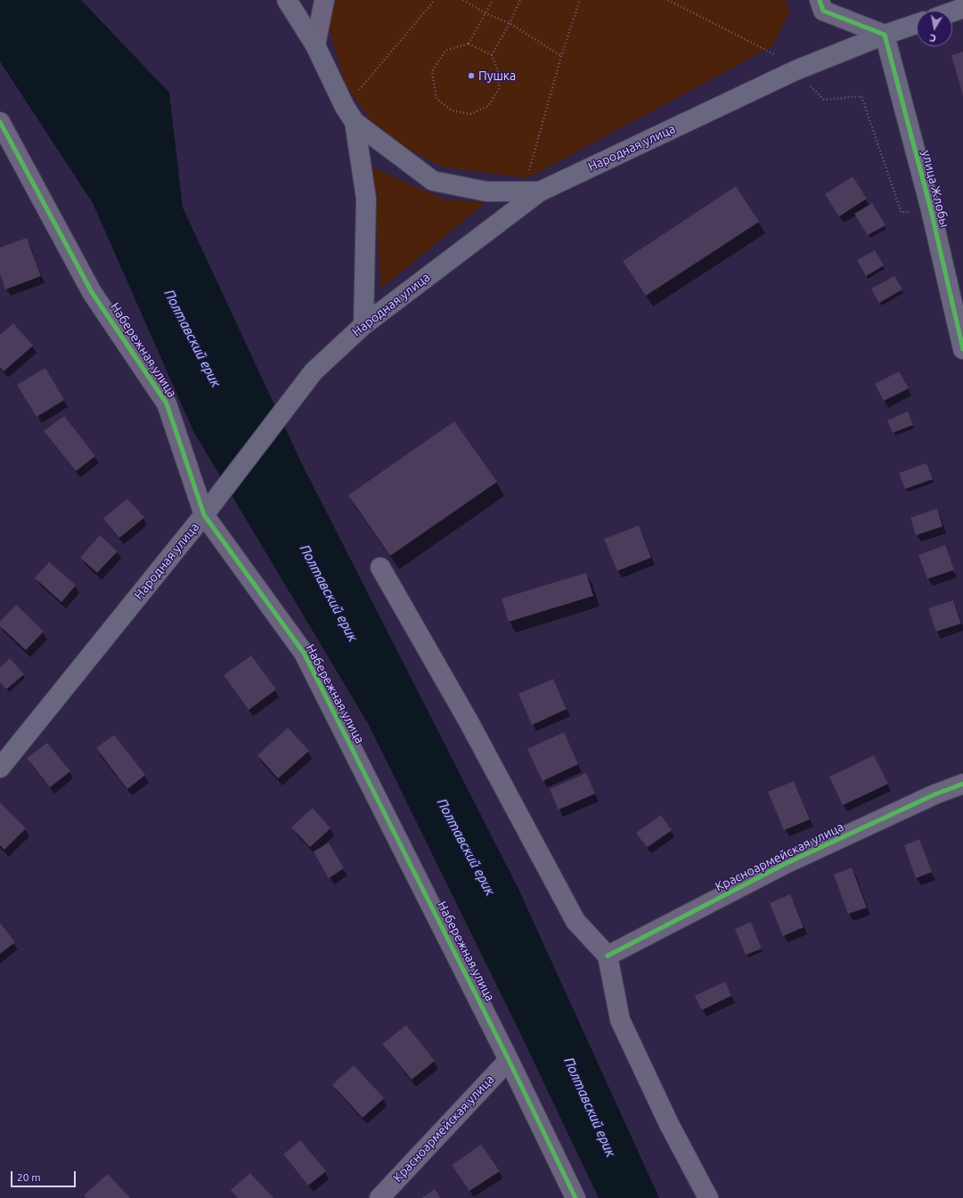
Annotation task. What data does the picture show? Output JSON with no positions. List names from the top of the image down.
{
  "streets": {
    "main road": ["Народная улица", "улица Жлобы"],
    "street": ["Набережная улица", "Красноармейская улица"]
  },
  "crossings": [
    ["Народная улица", "улица Жлобы"],
    ["Народная улица", "Набережная улица"],
    ["Набережная улица", "Красноармейская улица"]
  ],
  "water": ["Полтавский ерик"],
  "places": ["Пушка"],
  "scale_bar": "20 m",
  "north": "bottom"
}
